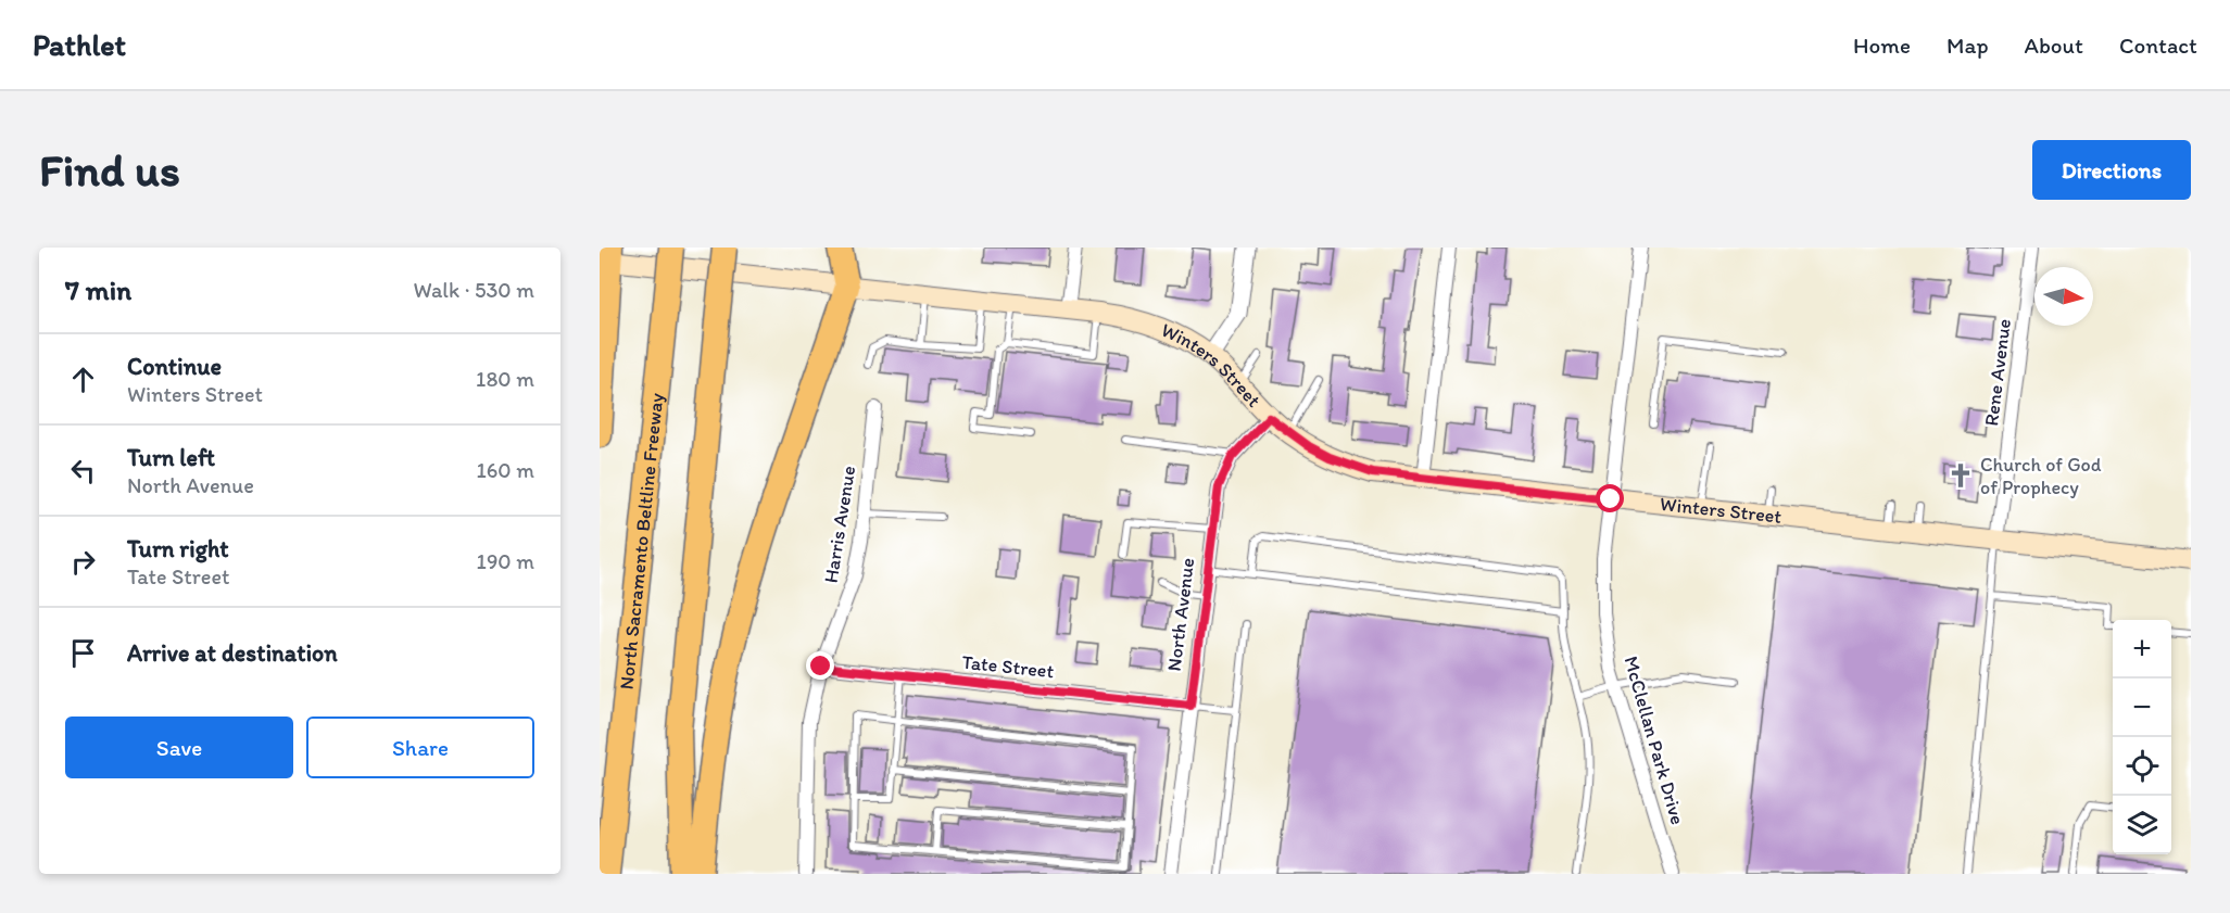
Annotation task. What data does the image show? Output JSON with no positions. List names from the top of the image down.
{
  "streets": {
    "highway": ["North Sacramento Beltline Freeway"],
    "main road": ["Winters Street"],
    "street": [
      "Rene Avenue",
      "Harris Avenue",
      "North Avenue",
      "Tate Street",
      "McClellan Park Drive"
    ]
  },
  "crossings": [
    ["Winters Street", "Rene Avenue"],
    ["Winters Street", "North Avenue"],
    ["Winters Street", "McClellan Park Drive"],
    ["Harris Avenue", "Tate Street"],
    ["North Avenue", "Tate Street"]
  ],
  "places": {
    "church": ["Church of God of Prophecy"]
  },
  "north": "right",
  "page": {
    "header": "Pathlet",
    "nav": [
      "Home",
      "Map",
      "About",
      "Contact"
    ],
    "buttons": [
      "Directions",
      ["Save", "Share"]
    ],
    "title": "Find us",
    "heading": ["7 min", "Walk · 530 m"],
    "list": [
      ["Continue", "Winters Street", "180 m"],
      ["Turn left", "North Avenue", "160 m"],
      ["Turn right", "Tate Street", "190 m"],
      "Arrive at destination"
    ],
    "map_buttons": ["+", "−"]
  }
}
